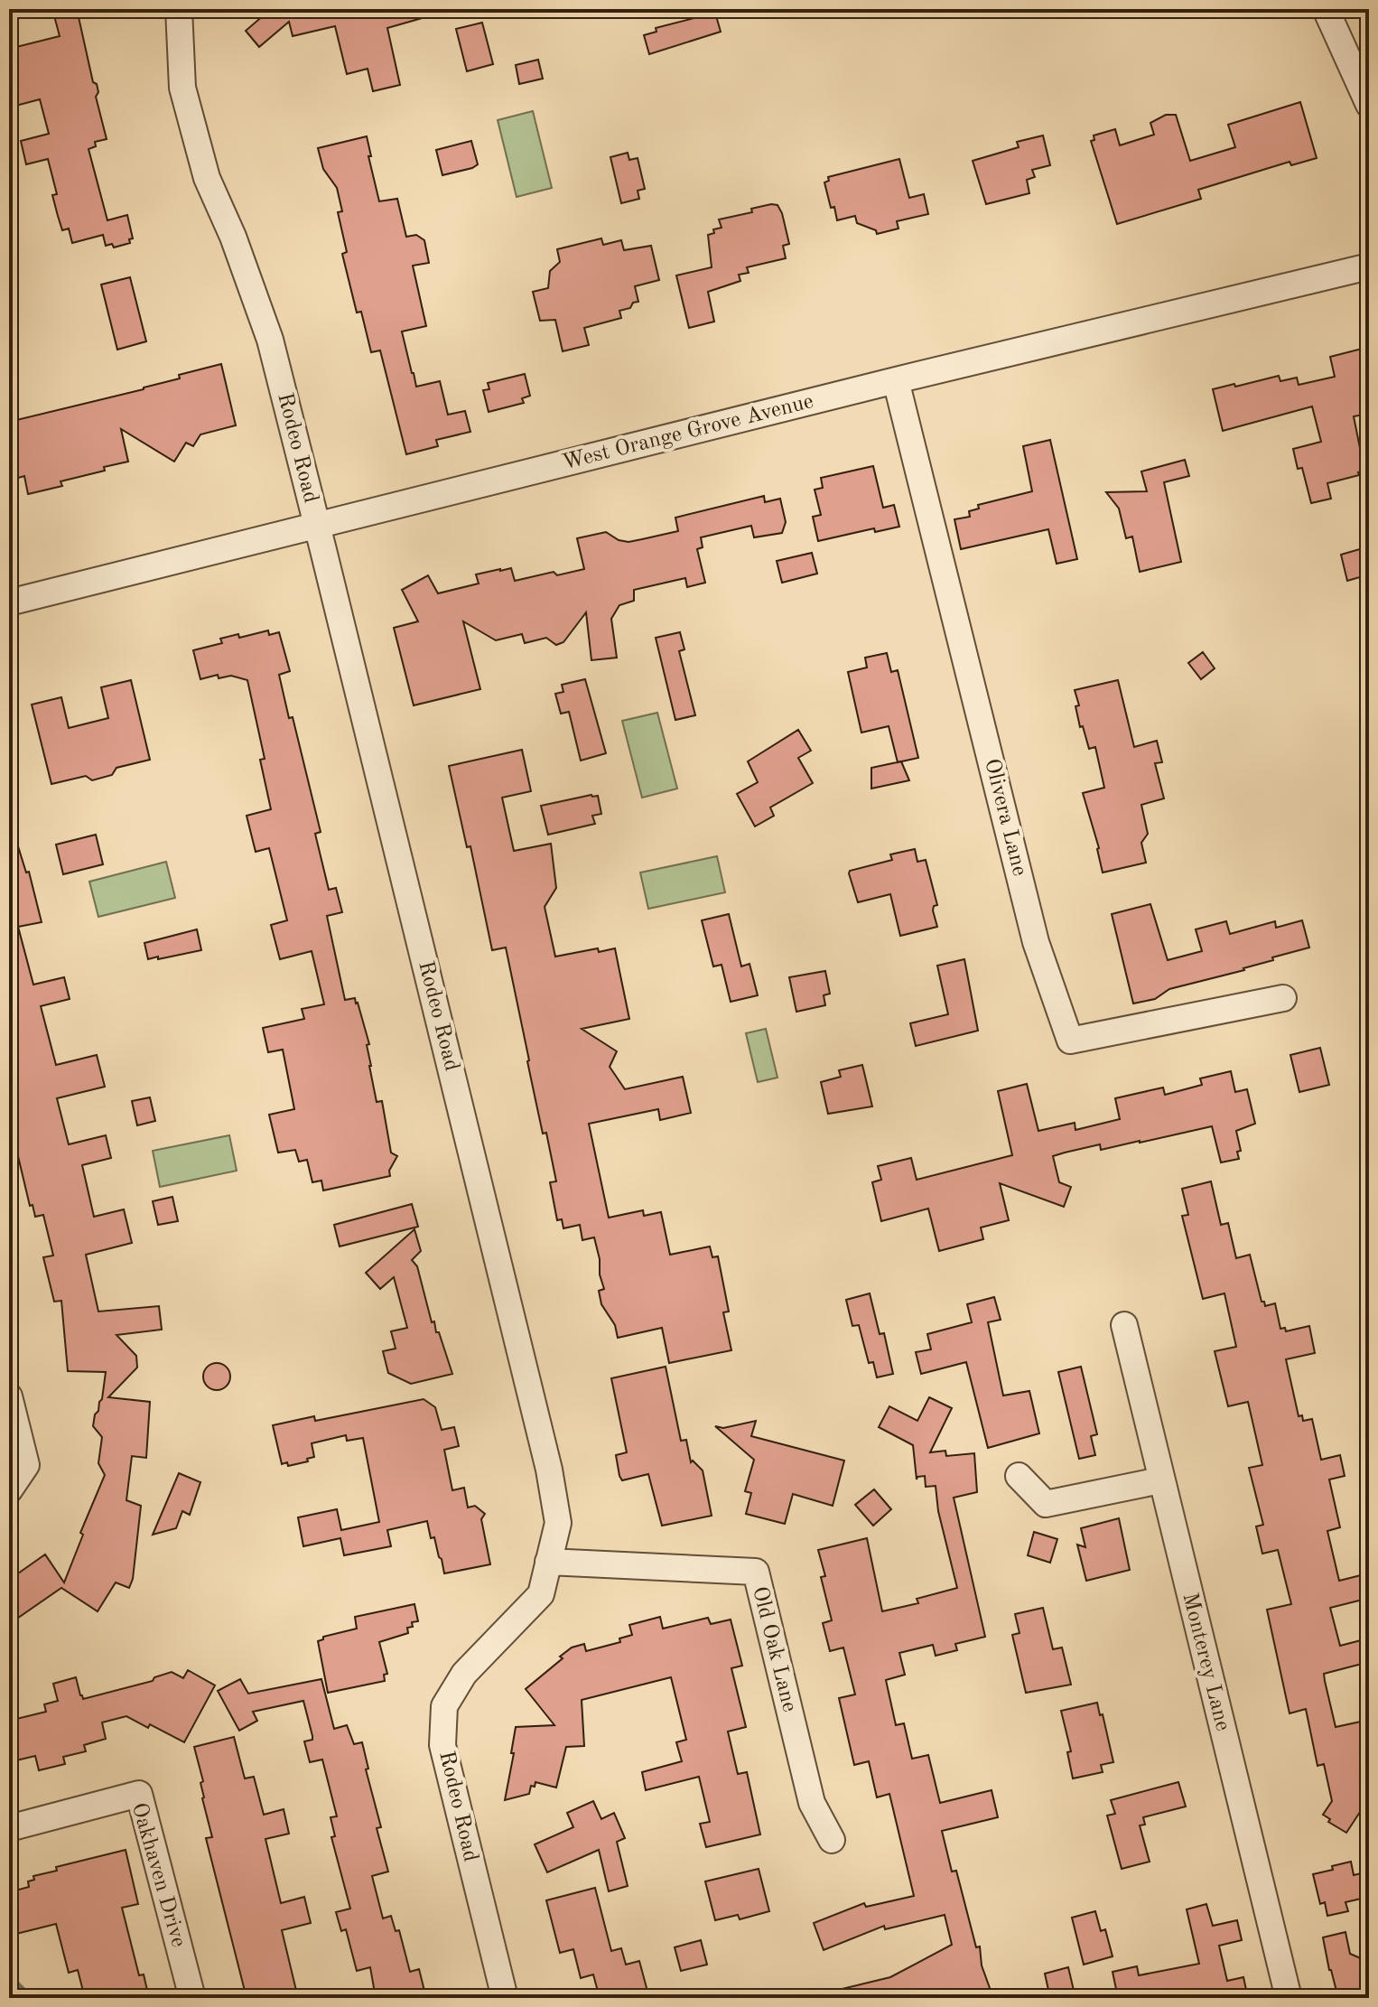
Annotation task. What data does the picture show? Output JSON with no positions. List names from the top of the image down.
{
  "streets": {
    "street": [
      "West Orange Grove Avenue",
      "Rodeo Road",
      "Olivera Lane",
      "Old Oak Lane",
      "Monterey Lane",
      "Oakhaven Drive"
    ]
  },
  "crossings": [
    ["West Orange Grove Avenue", "Rodeo Road"],
    ["West Orange Grove Avenue", "Olivera Lane"],
    ["Rodeo Road", "Old Oak Lane"]
  ]
}
